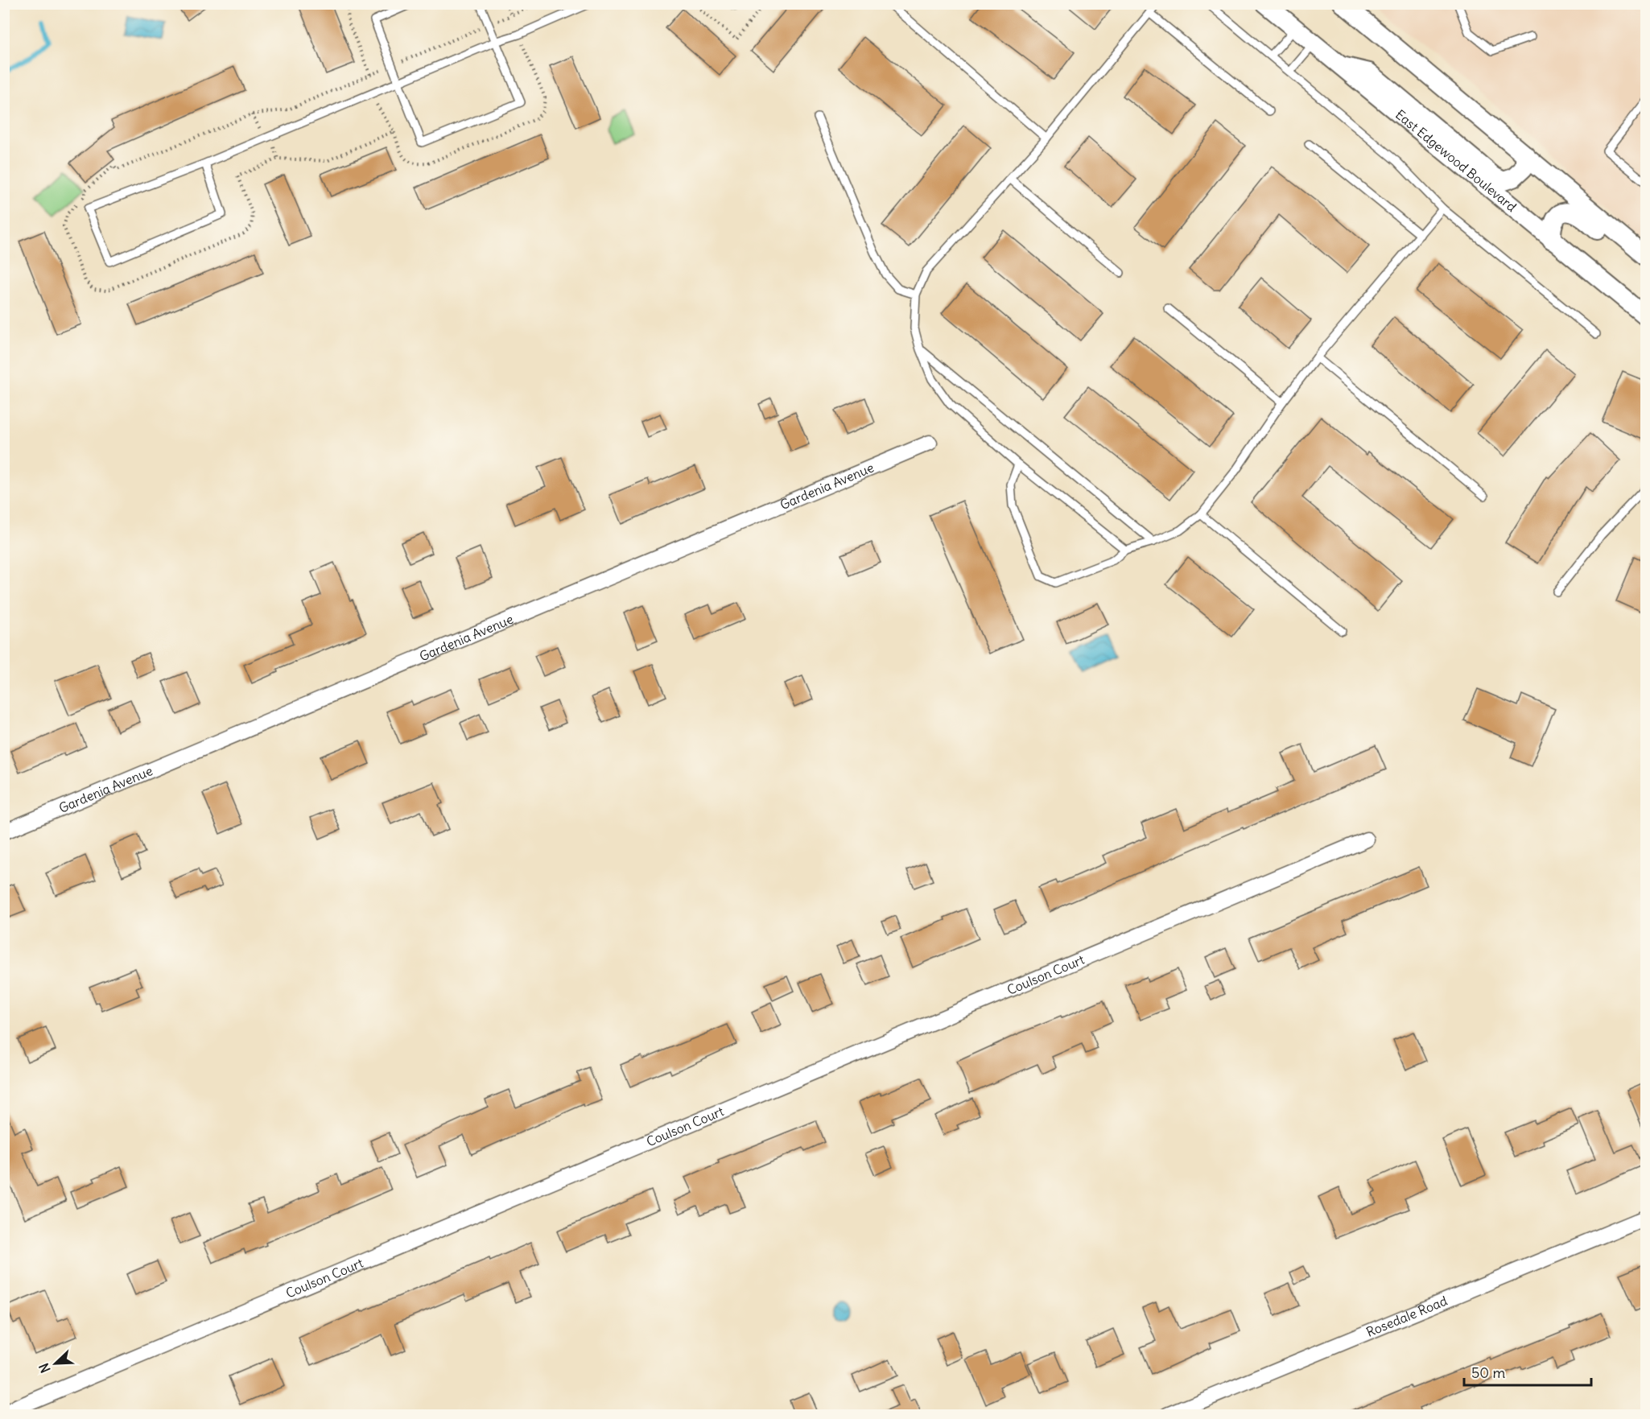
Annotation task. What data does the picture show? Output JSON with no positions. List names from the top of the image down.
{
  "streets": {
    "street": [
      "East Edgewood Boulevard",
      "Gardenia Avenue",
      "Coulson Court",
      "Rosedale Road"
    ]
  },
  "scale_bar": "50 m",
  "north": "bottom left"
}
